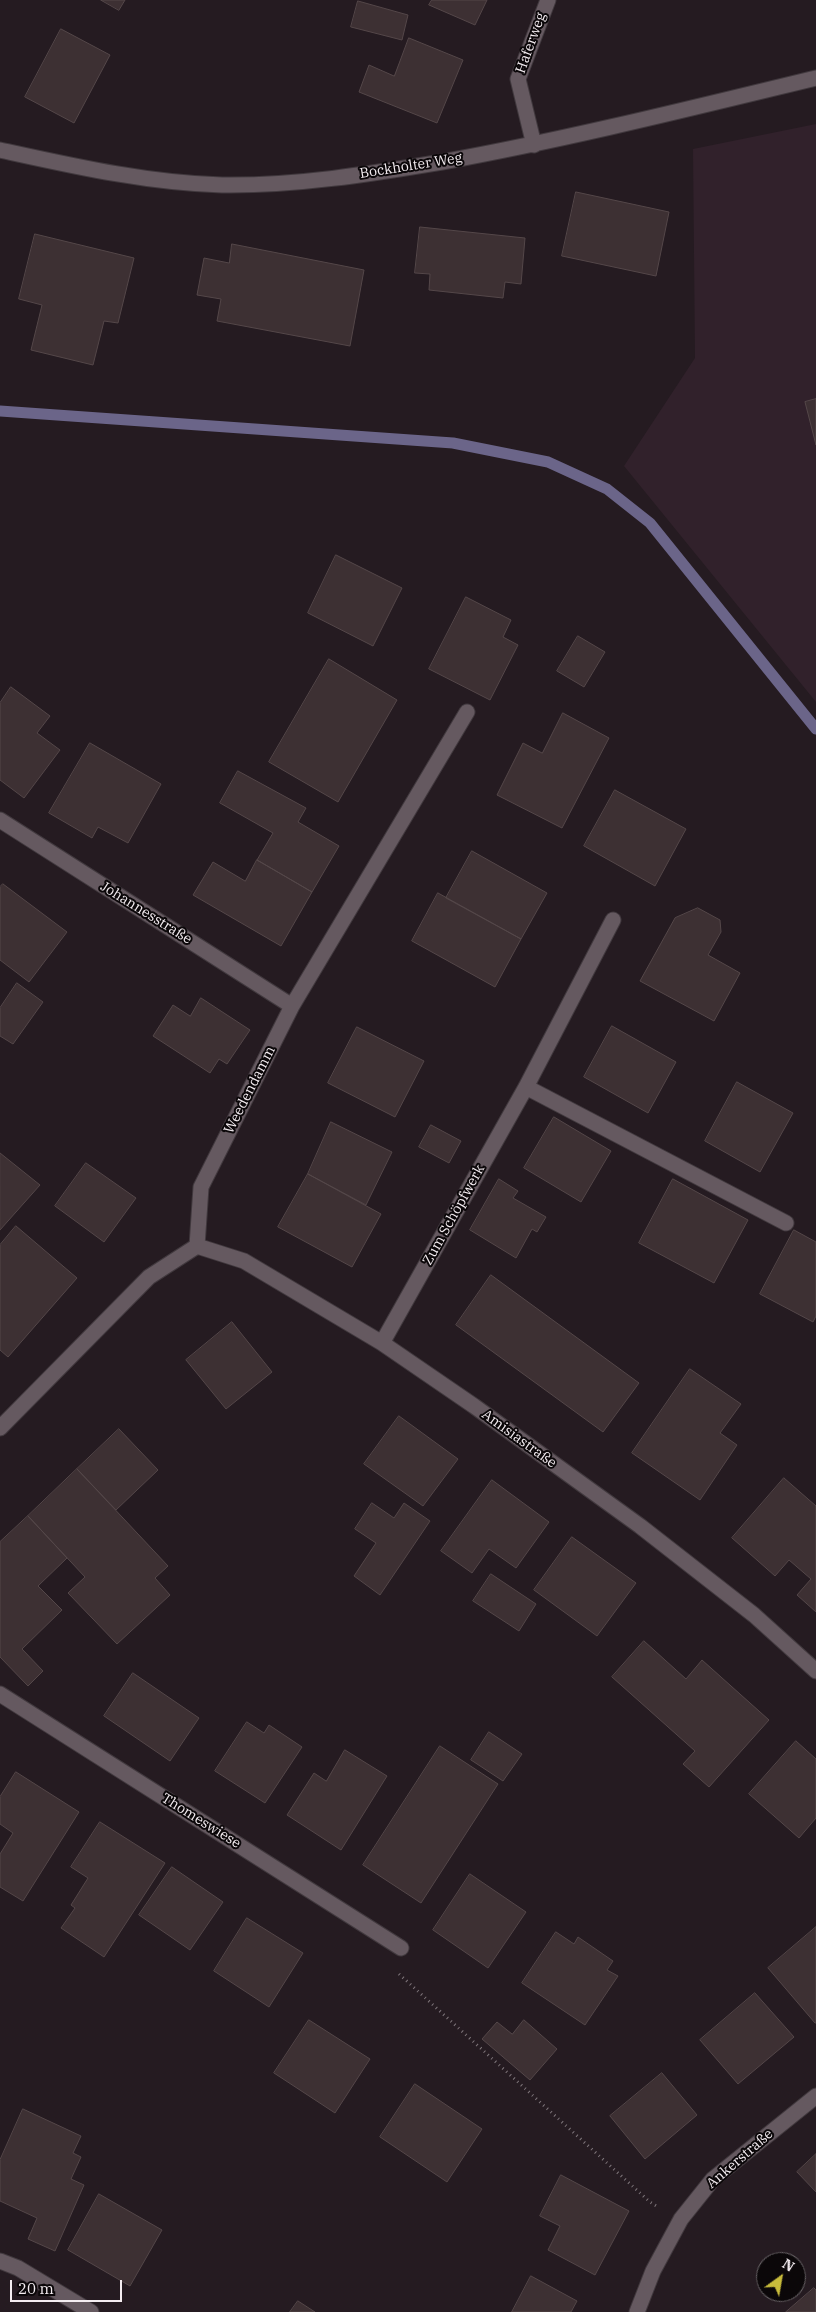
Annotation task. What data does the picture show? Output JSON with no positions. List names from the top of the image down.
{
  "streets": {
    "street": [
      "Haferweg",
      "Bockholter Weg",
      "Johannesstraße",
      "Weedendamm",
      "Zum Schöpfwerk",
      "Amisiastraße",
      "Thomeswiese",
      "Ankerstraße"
    ]
  },
  "crossings": [
    ["Haferweg", "Bockholter Weg"],
    ["Johannesstraße", "Weedendamm"],
    ["Weedendamm", "Amisiastraße"],
    ["Zum Schöpfwerk", "Amisiastraße"]
  ],
  "scale_bar": "20 m",
  "north": "top right"
}
